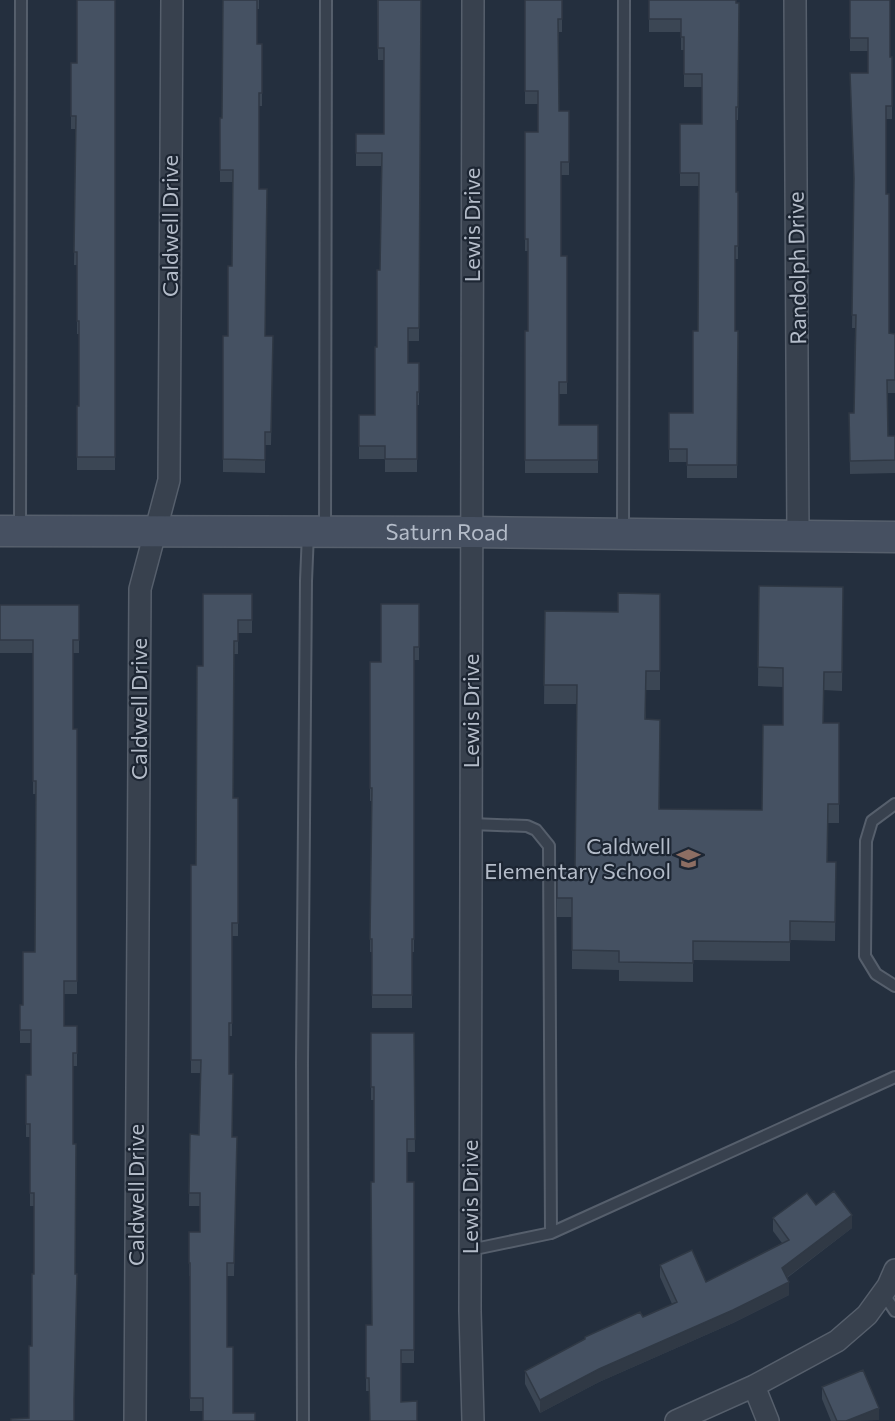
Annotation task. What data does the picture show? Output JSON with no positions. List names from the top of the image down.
{
  "streets": {
    "street": [
      "Lewis Drive",
      "Caldwell Drive",
      "Randolph Drive",
      "Saturn Road"
    ]
  },
  "crossings": [
    ["Lewis Drive", "Saturn Road"],
    ["Caldwell Drive", "Saturn Road"],
    ["Randolph Drive", "Saturn Road"]
  ],
  "places": {
    "school or university": ["Caldwell Elementary School"]
  }
}
